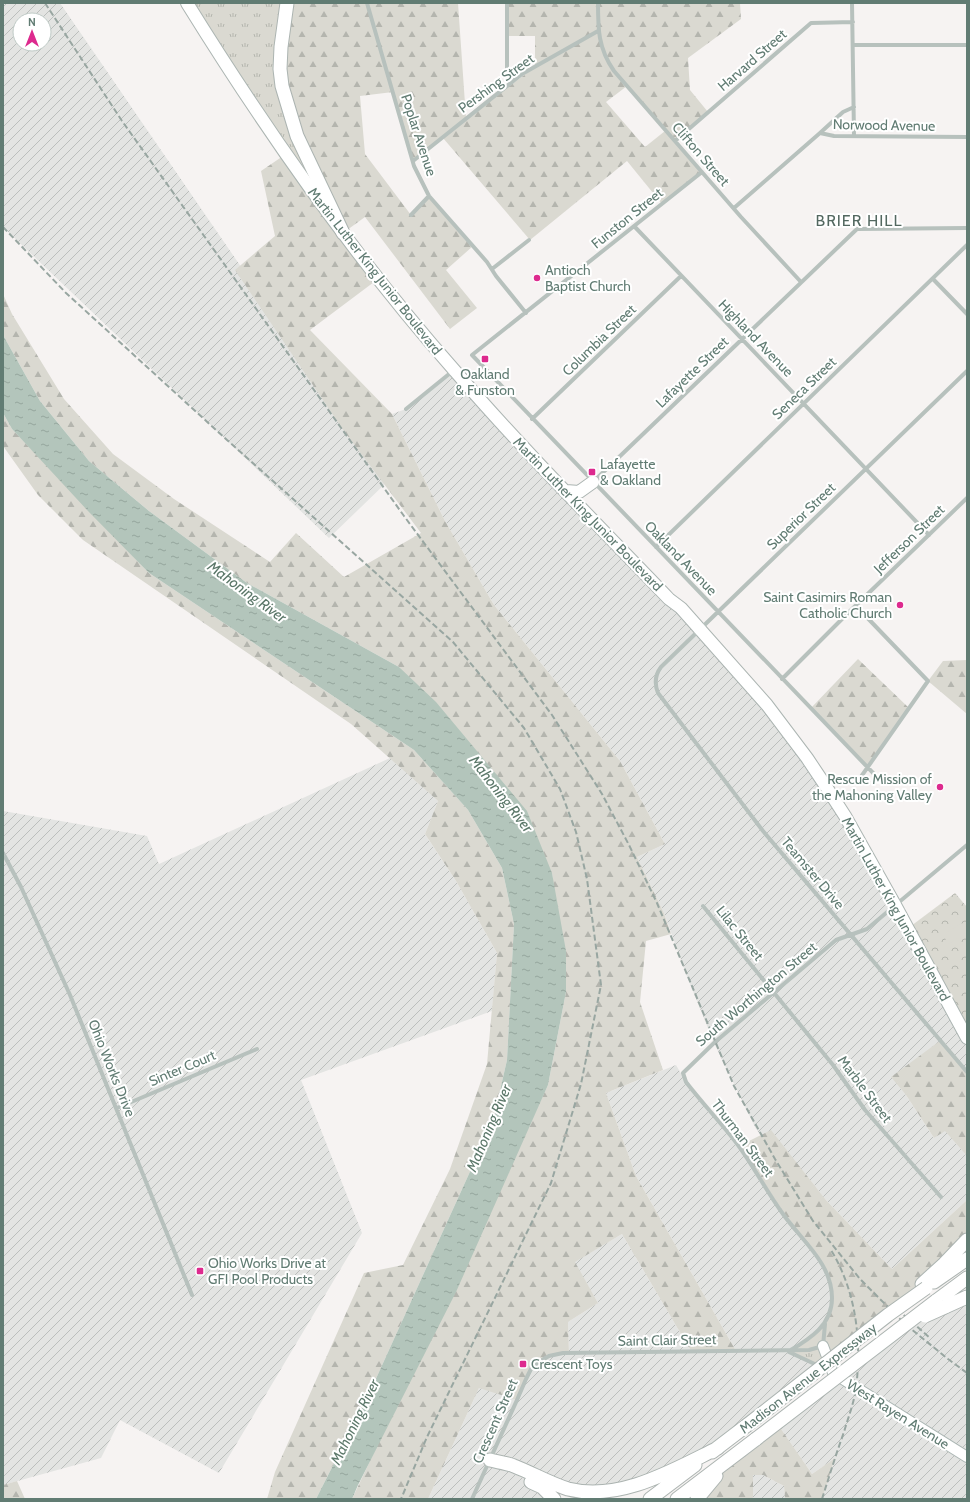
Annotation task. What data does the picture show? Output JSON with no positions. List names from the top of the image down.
{
  "streets": {
    "highway": ["Madison Avenue Expressway"],
    "main road": ["Martin Luther King Junior Boulevard"],
    "street": [
      "Harvard Street",
      "Pershing Street",
      "Norwood Avenue",
      "Poplar Avenue",
      "Clifton Street",
      "Funston Street",
      "Highland Avenue",
      "Columbia Street",
      "Lafayette Street",
      "Seneca Street",
      "Superior Street",
      "Jefferson Street",
      "Oakland Avenue",
      "Teamster Drive",
      "Lilac Street",
      "South Worthington Street",
      "Ohio Works Drive",
      "Sinter Court",
      "Marble Street",
      "Thurman Street",
      "Saint Clair Street",
      "West Rayen Avenue",
      "Crescent Street"
    ]
  },
  "crossings": [
    ["Harvard Street", "Clifton Street"],
    ["Pershing Street", "Poplar Avenue"],
    ["Pershing Street", "Clifton Street"],
    ["Norwood Avenue", "Clifton Street"],
    ["Poplar Avenue", "Funston Street"],
    ["Clifton Street", "Funston Street"],
    ["Clifton Street", "Lafayette Street"],
    ["Funston Street", "Highland Avenue"],
    ["Funston Street", "Oakland Avenue"],
    ["Martin Luther King Junior Boulevard", "Superior Street"],
    ["Martin Luther King Junior Boulevard", "South Worthington Street"],
    ["Highland Avenue", "Columbia Street"],
    ["Highland Avenue", "Lafayette Street"],
    ["Highland Avenue", "Seneca Street"],
    ["Highland Avenue", "Superior Street"],
    ["Highland Avenue", "Jefferson Street"],
    ["Columbia Street", "Oakland Avenue"],
    ["Lafayette Street", "Oakland Avenue"],
    ["Seneca Street", "Oakland Avenue"],
    ["Superior Street", "Oakland Avenue"],
    ["Superior Street", "Teamster Drive"],
    ["Jefferson Street", "Oakland Avenue"],
    ["Teamster Drive", "South Worthington Street"],
    ["Lilac Street", "South Worthington Street"],
    ["Lilac Street", "Marble Street"],
    ["South Worthington Street", "Marble Street"],
    ["South Worthington Street", "Thurman Street"],
    ["Ohio Works Drive", "Sinter Court"],
    ["Saint Clair Street", "West Rayen Avenue"],
    ["Saint Clair Street", "Crescent Street"]
  ],
  "districts": ["BRIER HILL"],
  "water": ["Mahoning River"],
  "places": {
    "other": ["Antioch Baptist Church", "Saint Casimirs Roman Catholic Church", "Rescue Mission of the Mahoning Valley"],
    "transit": [
      "Oakland & Funston",
      "Lafayette & Oakland",
      "Ohio Works Drive at GFI Pool Products",
      "Crescent Toys"
    ]
  },
  "north": "top"
}
